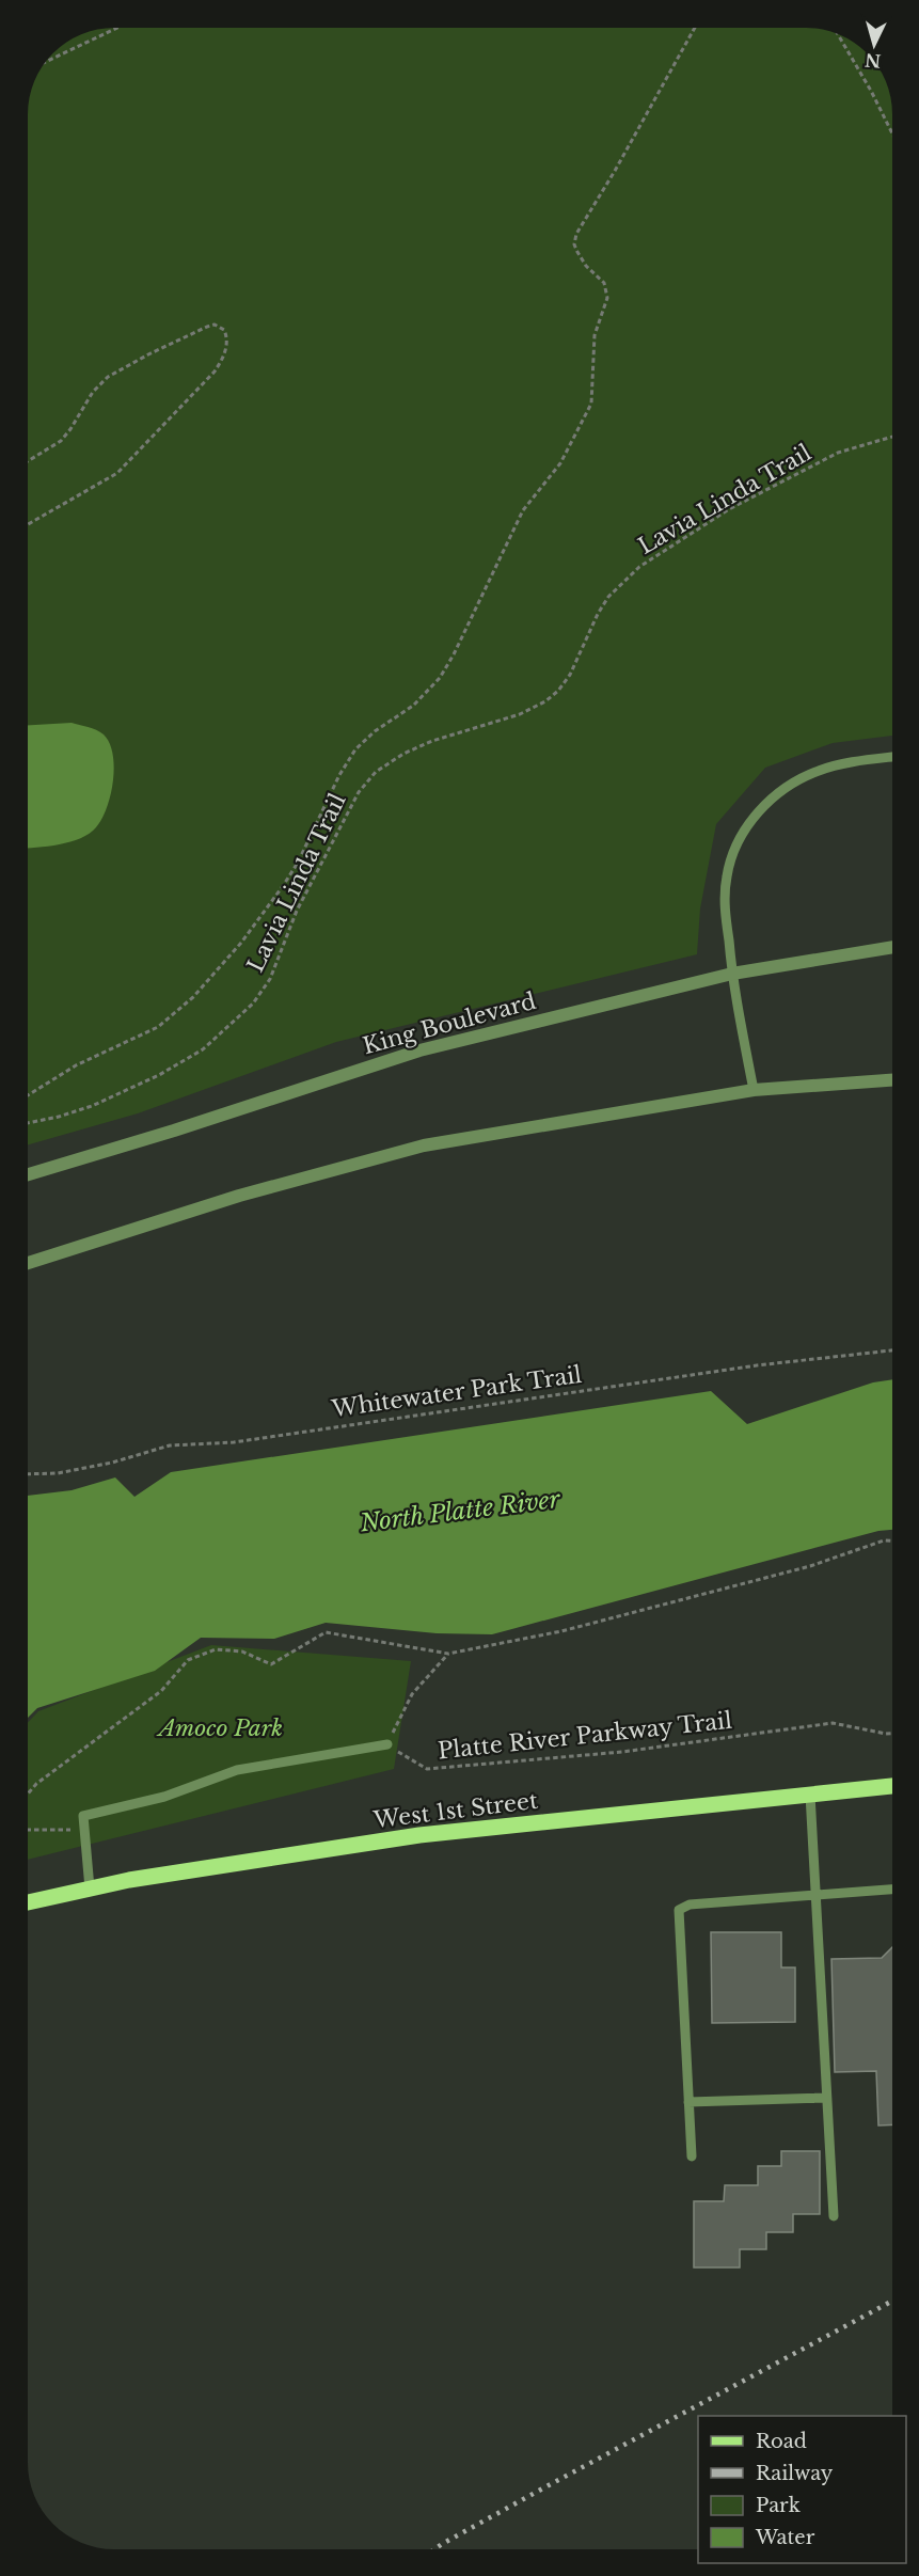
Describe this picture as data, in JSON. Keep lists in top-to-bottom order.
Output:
{
  "streets": {
    "main road": ["West 1st Street"],
    "street": ["King Boulevard"],
    "path": ["Lavia Linda Trail", "Whitewater Park Trail", "Platte River Parkway Trail"]
  },
  "water": ["North Platte River"],
  "parks": ["Amoco Park"],
  "legend": [
    "Road",
    "Railway",
    "Park",
    "Water"
  ],
  "north": "bottom"
}
